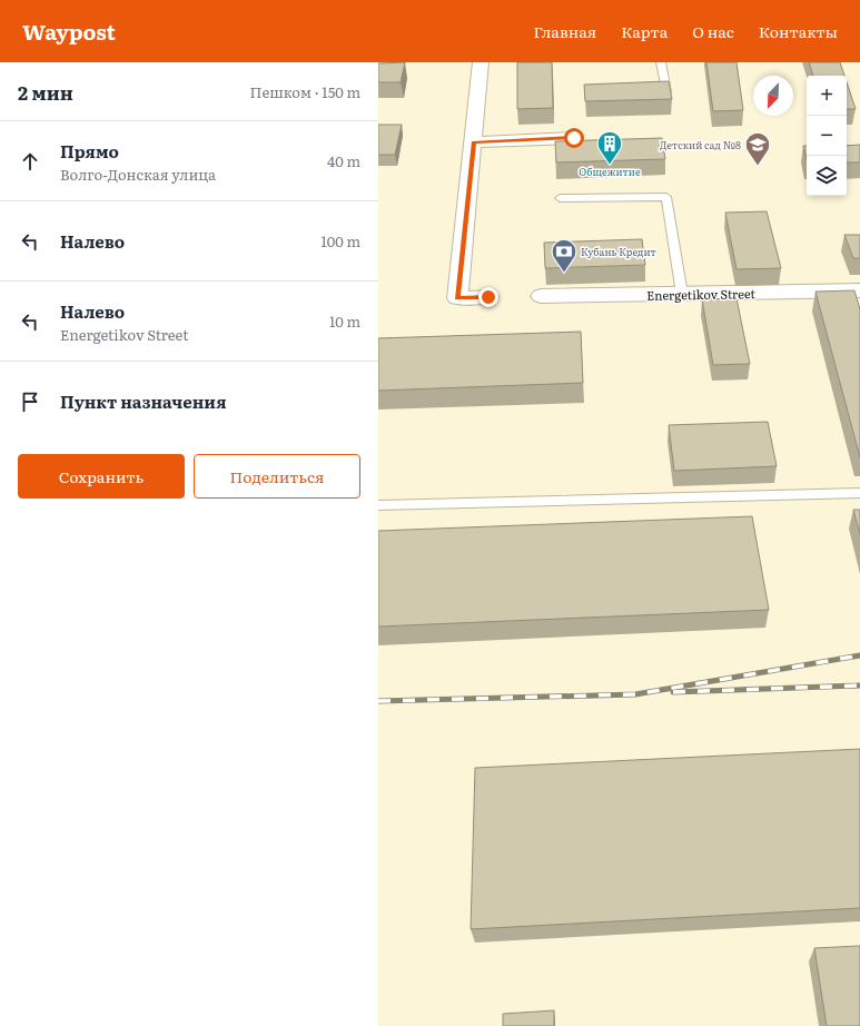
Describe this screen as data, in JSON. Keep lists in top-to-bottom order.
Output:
{
  "streets": {
    "street": ["Energetikov Street"]
  },
  "places": {
    "building": ["Общежитие"],
    "school or university": ["Детский сад №8"],
    "bank": ["Кубань Кредит"]
  },
  "north": "bottom left",
  "page": {
    "header": "Waypost",
    "nav": [
      "Главная",
      "Карта",
      "О нас",
      "Контакты"
    ],
    "heading": ["2 мин", "Пешком · 150 m"],
    "map_buttons": ["+", "−"],
    "list": [
      ["Прямо", "Волго-Донская улица", "40 m"],
      ["Налево", "100 m"],
      ["Налево", "Energetikov Street", "10 m"],
      "Пункт назначения"
    ],
    "buttons": ["Сохранить", "Поделиться"]
  }
}
